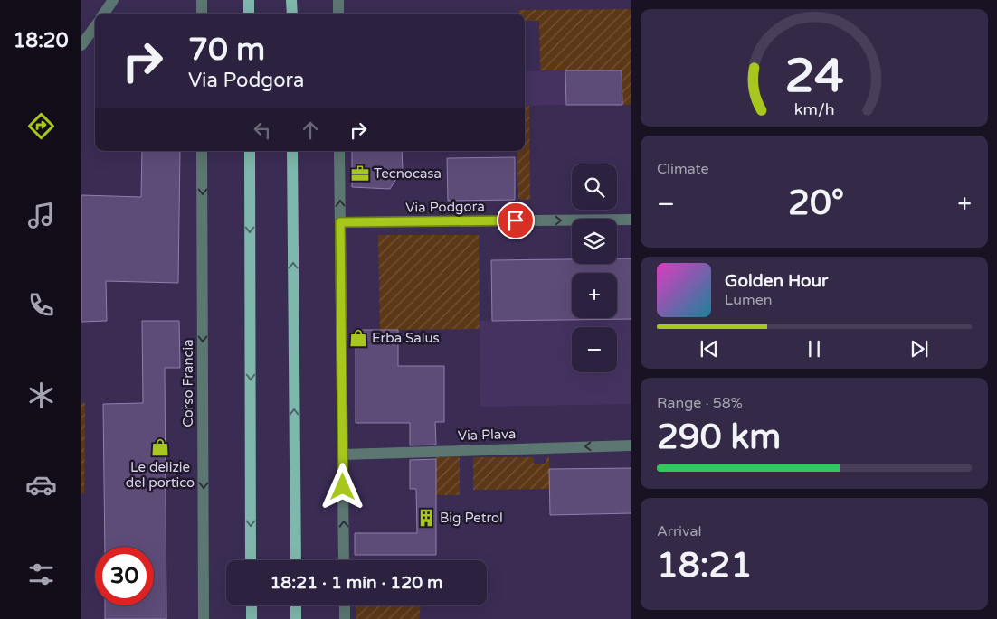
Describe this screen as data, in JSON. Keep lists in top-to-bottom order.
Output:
{
  "streets": {
    "street": ["Via Podgora", "Corso Francia", "Via Plava"]
  },
  "one_way": ["Via Podgora", "Corso Francia", "Via Plava"],
  "places": {
    "office": ["Tecnocasa"],
    "shop": ["Erba Salus", "Le delizie del portico"],
    "building": ["Big Petrol"]
  },
  "page": {
    "tabs": "18:20",
    "turn": ["70 m", "Via Podgora"],
    "tile": [
      "Climate",
      ["Range · 58%", "290 km"],
      ["Arrival", "18:21"]
    ],
    "map_buttons": ["+", "−"],
    "heat": ["−", "20°", "+"],
    "song": ["Golden Hour", "Lumen"],
    "limit": "30",
    "trip": "18:21 · 1 min · 120 m",
    "gauge": ["24", "km/h"]
  }
}
